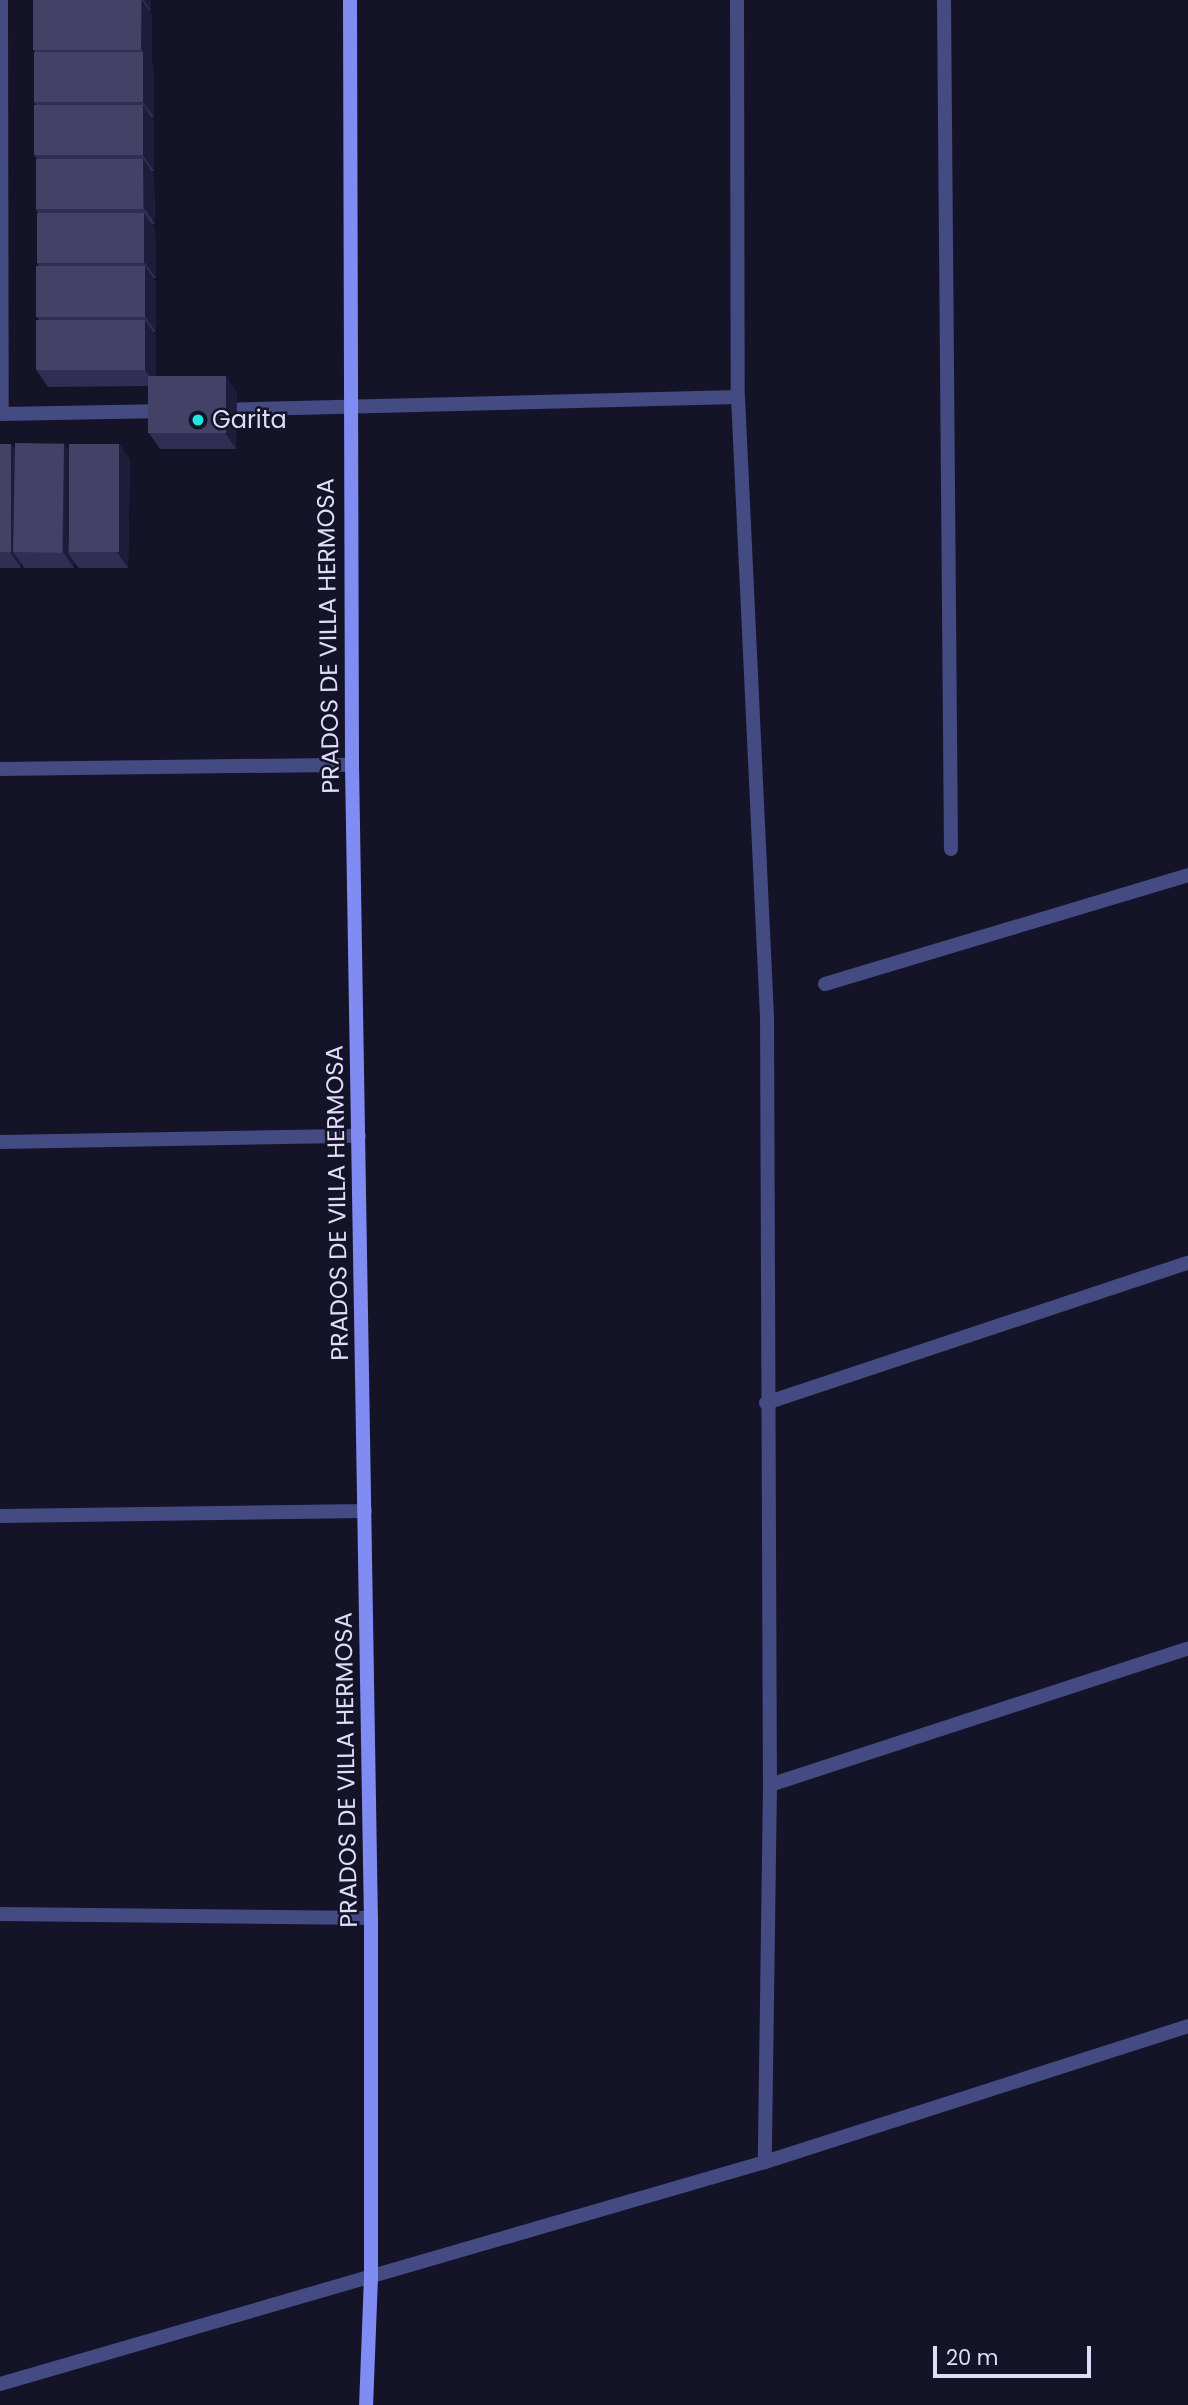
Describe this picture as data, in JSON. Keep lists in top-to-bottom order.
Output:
{
  "streets": {
    "main road": ["PRADOS DE VILLA HERMOSA"]
  },
  "places": ["Garita"],
  "scale_bar": "20 m"
}
